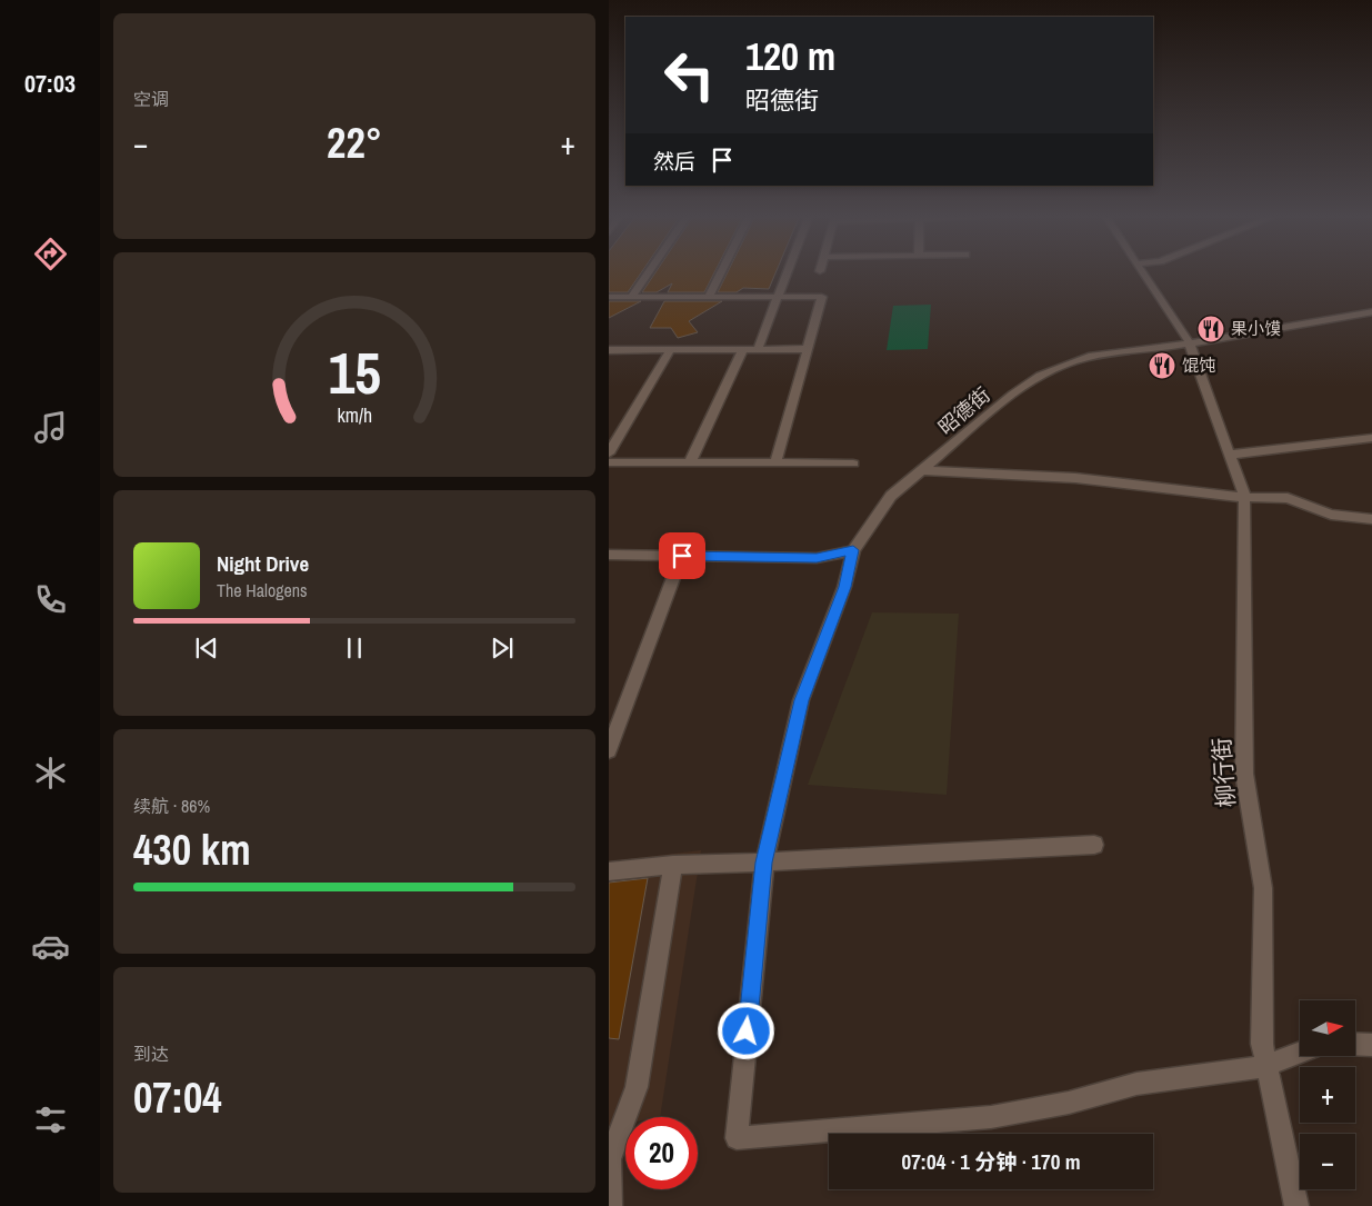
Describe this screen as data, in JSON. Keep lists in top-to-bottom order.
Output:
{
  "streets": {
    "street": ["昭德街", "柳行街"]
  },
  "crossings": [
    ["昭德街", "柳行街"]
  ],
  "places": {
    "restaurant": ["果小馍", "馄饨"]
  },
  "north": "right",
  "page": {
    "tabs": "07:03",
    "tile": [
      "空调",
      ["续航 · 86%", "430 km"],
      ["到达", "07:04"]
    ],
    "turn": ["120 m", "昭德街"],
    "heat": ["−", "22°", "+"],
    "then": "然后",
    "song": ["Night Drive", "The Halogens"],
    "map_buttons": ["+", "−"],
    "limit": "20",
    "trip": "07:04 · 1 分钟 · 170 m",
    "gauge": ["15", "km/h"]
  }
}
